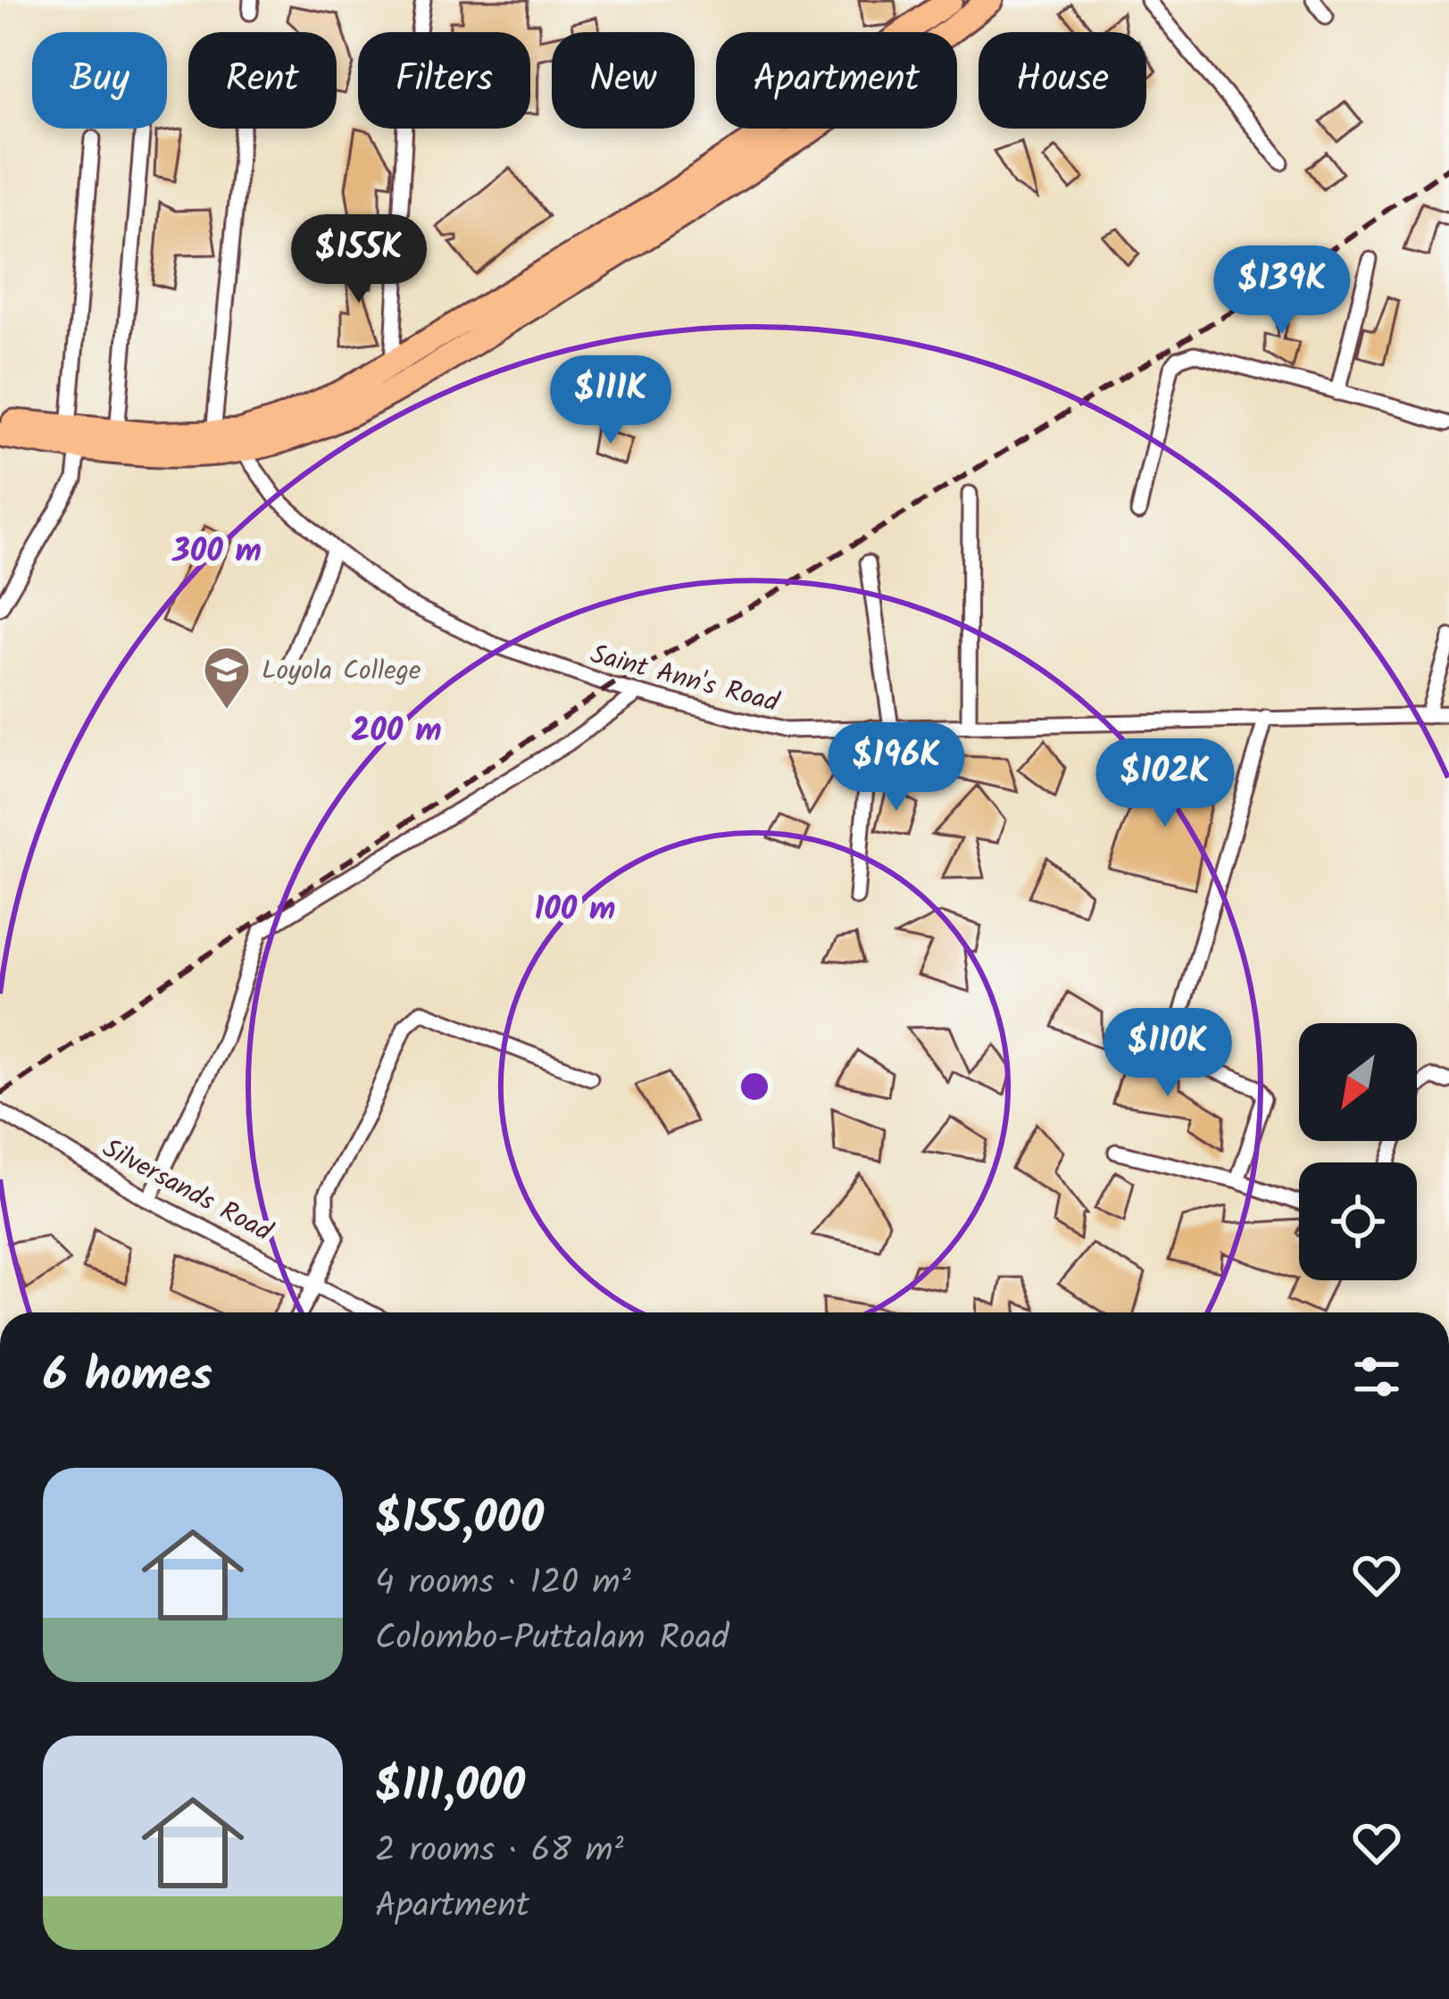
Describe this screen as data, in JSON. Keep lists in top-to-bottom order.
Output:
{
  "streets": {
    "street": ["Saint Ann's Road", "Silversands Road"]
  },
  "places": {
    "school or university": ["Loyola College"]
  },
  "north": "bottom left",
  "page": {
    "chip": [
      "Buy",
      "Rent",
      "Filters",
      "New",
      "Apartment",
      "House"
    ],
    "price": [
      "$155K",
      "$139K",
      "$111K",
      "$196K",
      "$102K",
      "$110K"
    ],
    "heading": "6 homes",
    "list": [
      {
        "name": "$155,000",
        "note": "4 rooms · 120 m² · Colombo-Puttalam Road"
      },
      {
        "name": "$111,000",
        "note": "2 rooms · 68 m² · Apartment"
      }
    ]
  },
  "rings": ["300 m", "200 m", "100 m"]
}
